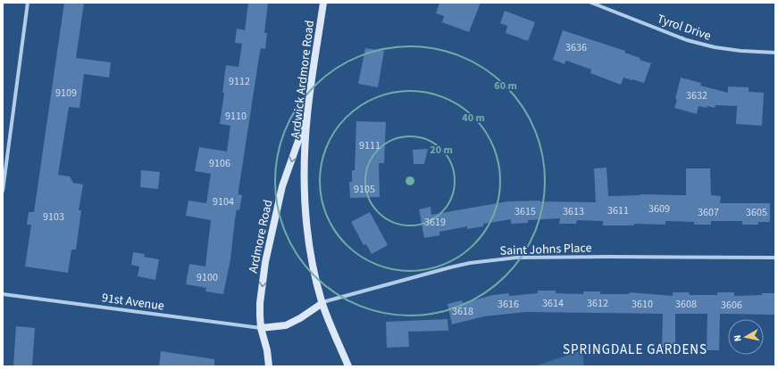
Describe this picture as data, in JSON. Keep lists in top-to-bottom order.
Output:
{
  "streets": {
    "street": [
      "Tyrol Drive",
      "Ardwick Ardmore Road",
      "Ardmore Road",
      "Saint Johns Place",
      "91st Avenue"
    ]
  },
  "crossings": [
    ["Ardwick Ardmore Road", "Ardmore Road"],
    ["Ardwick Ardmore Road", "Saint Johns Place"],
    ["Ardmore Road", "91st Avenue"]
  ],
  "one_way": ["Ardmore Road"],
  "districts": ["SPRINGDALE GARDENS"],
  "house_numbers": [
    "3636",
    "9112",
    "9109",
    "3632",
    "9110",
    "9111",
    "9106",
    "9105",
    "9104",
    "3609",
    "3611",
    "3615",
    "3613",
    "3607",
    "3605",
    "9103",
    "3619",
    "9100",
    "3614",
    "3612",
    "3616",
    "3610",
    "3608",
    "3606",
    "3618"
  ],
  "north": "left",
  "rings": ["60 m", "40 m", "20 m"]
}
